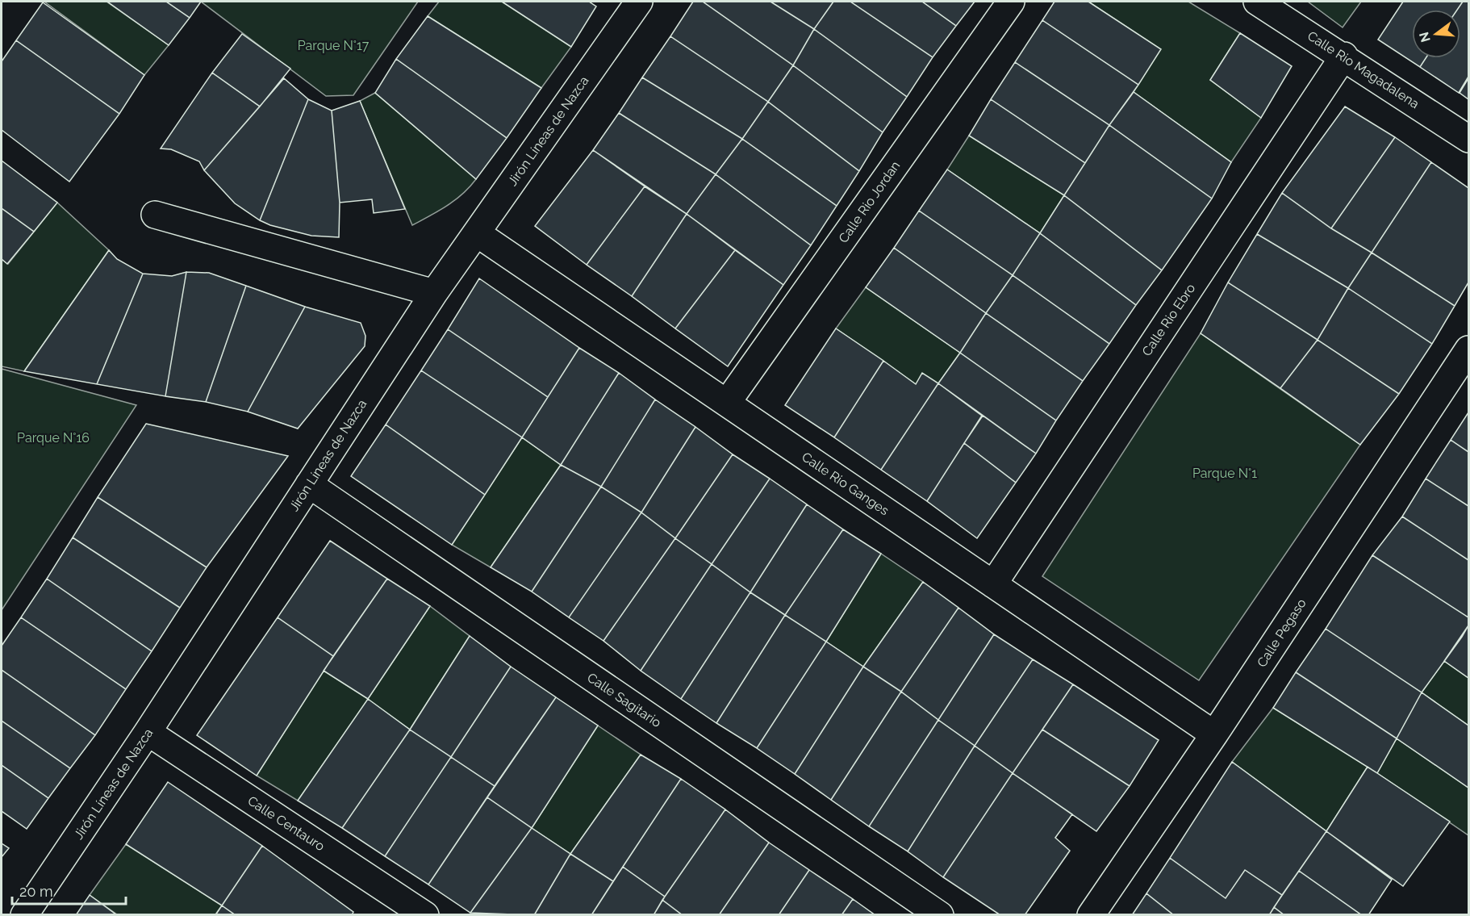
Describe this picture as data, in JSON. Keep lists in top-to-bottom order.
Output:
{
  "streets": {
    "street": [
      "Calle Rio Magadalena",
      "Jirón Líneas de Nazca",
      "Calle Rio Jordan",
      "Calle Rio Ebro",
      "Calle Rio Ganges",
      "Calle Pegaso",
      "Calle Sagitario",
      "Calle Centauro"
    ]
  },
  "crossings": [
    ["Calle Rio Magadalena", "Calle Rio Ebro"],
    ["Jirón Líneas de Nazca", "Calle Rio Ganges"],
    ["Jirón Líneas de Nazca", "Calle Sagitario"],
    ["Jirón Líneas de Nazca", "Calle Centauro"],
    ["Calle Rio Jordan", "Calle Rio Ganges"],
    ["Calle Rio Ebro", "Calle Rio Ganges"],
    ["Calle Rio Ganges", "Calle Pegaso"]
  ],
  "parks": ["Parque N°17", "Parque N°16", "Parque N°1"],
  "scale_bar": "20 m",
  "north": "left"
}
